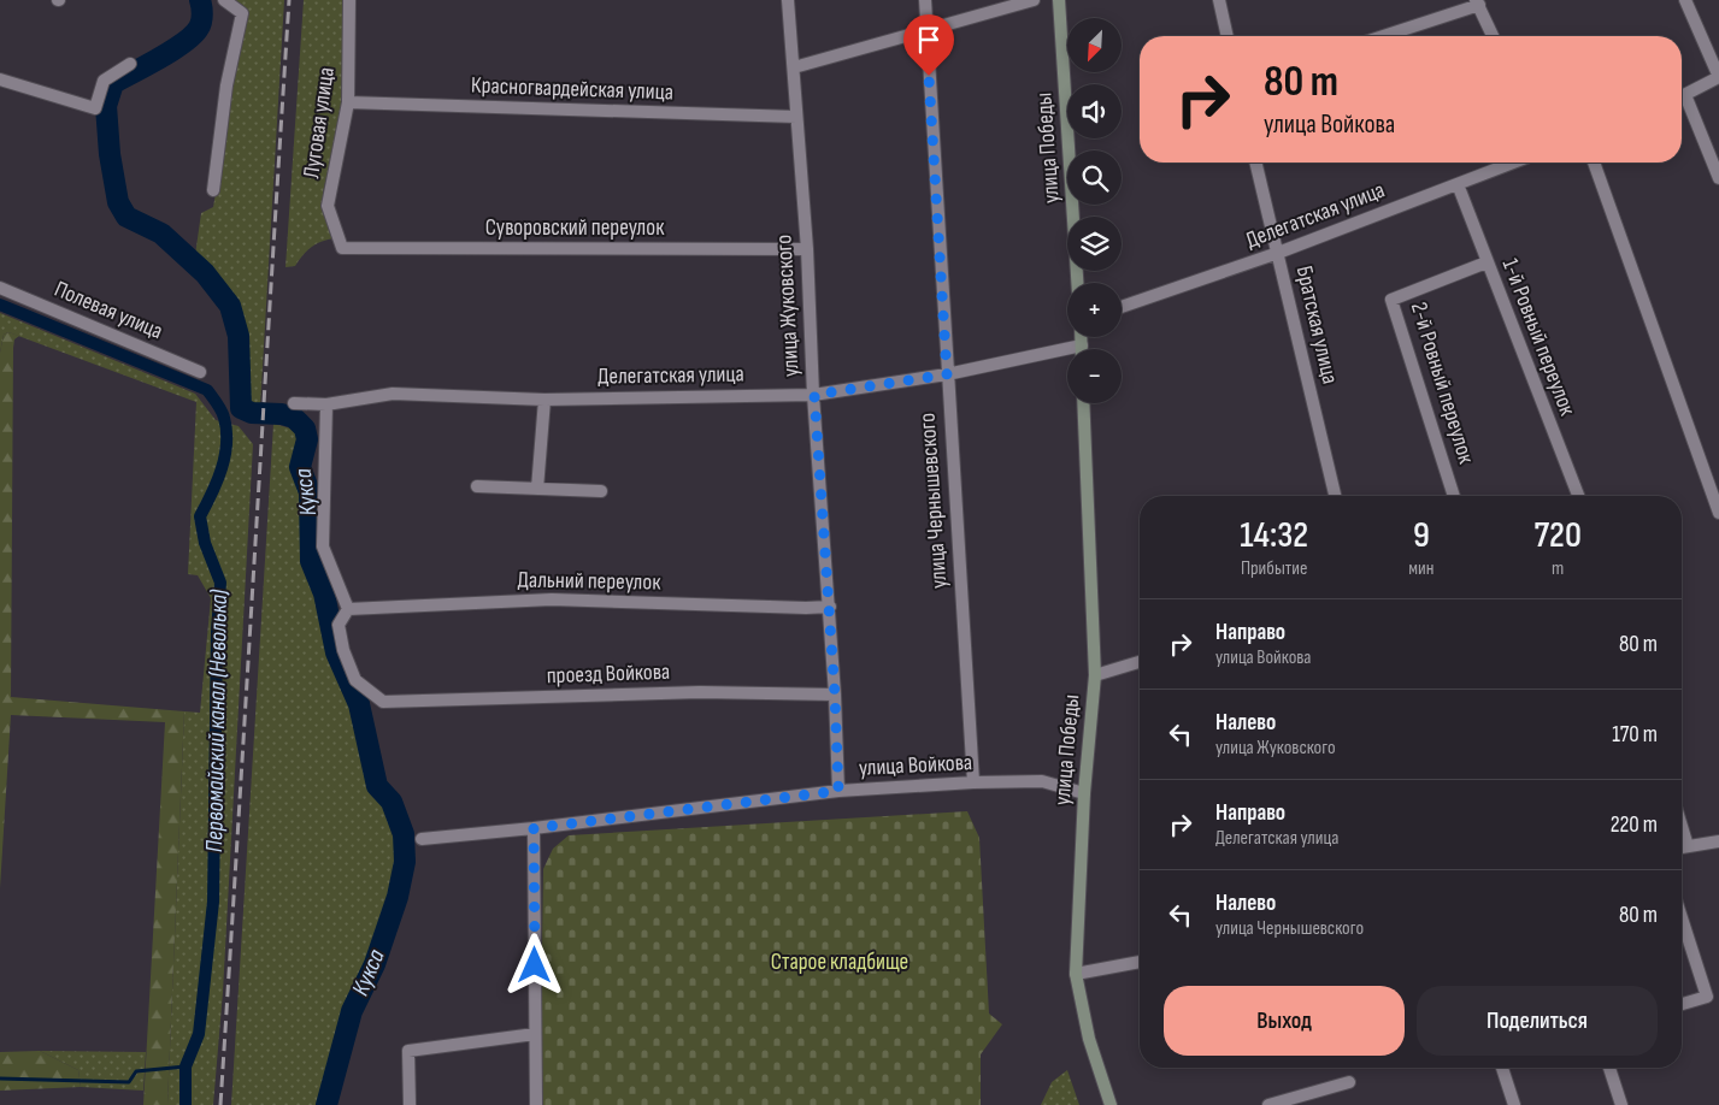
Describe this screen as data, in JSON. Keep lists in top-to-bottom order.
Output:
{
  "streets": {
    "street": [
      "Красногвардейская улица",
      "Луговая улица",
      "улица Победы",
      "Делегатская улица",
      "Суворовский переулок",
      "улица Жуковского",
      "Полевая улица",
      "Братская улица",
      "1-й Ровный переулок",
      "2-й Ровный переулок",
      "улица Чернышевского",
      "Дальний переулок",
      "проезд Войкова",
      "улица Войкова"
    ]
  },
  "crossings": [
    ["Красногвардейская улица", "Луговая улица"],
    ["Красногвардейская улица", "улица Жуковского"],
    ["Луговая улица", "Суворовский переулок"],
    ["улица Победы", "улица Войкова"],
    ["Делегатская улица", "улица Жуковского"],
    ["Делегатская улица", "Братская улица"],
    ["Делегатская улица", "1-й Ровный переулок"],
    ["Делегатская улица", "улица Чернышевского"],
    ["Суворовский переулок", "улица Жуковского"],
    ["улица Жуковского", "Дальний переулок"],
    ["улица Жуковского", "проезд Войкова"],
    ["улица Жуковского", "улица Войкова"],
    ["1-й Ровный переулок", "2-й Ровный переулок"],
    ["улица Чернышевского", "улица Войкова"],
    ["Дальний переулок", "проезд Войкова"]
  ],
  "water": ["Кукса", "Первомайский канал (Неволька)"],
  "parks": ["Старое кладбище"],
  "north": "bottom left",
  "page": {
    "map_buttons": ["+", "−"],
    "turn": ["80 m", "улица Войкова"],
    "eta": [
      "14:32",
      "Прибытие",
      "9",
      "мин",
      "720",
      "m"
    ],
    "list": [
      {
        "name": "Направо",
        "note": "улица Войкова",
        "value": "80 m"
      },
      {
        "name": "Налево",
        "note": "улица Жуковского",
        "value": "170 m"
      },
      {
        "name": "Направо",
        "note": "Делегатская улица",
        "value": "220 m"
      },
      {
        "name": "Налево",
        "note": "улица Чернышевского",
        "value": "80 m"
      }
    ],
    "buttons": ["Выход", "Поделиться"]
  }
}
